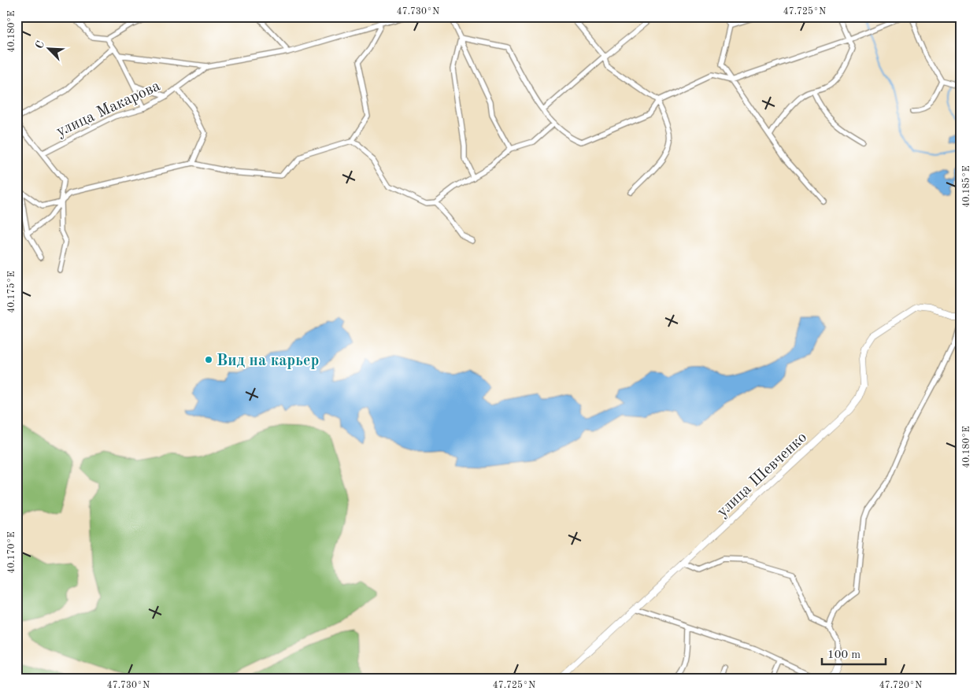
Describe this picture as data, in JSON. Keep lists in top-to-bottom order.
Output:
{
  "streets": {
    "street": ["улица Макарова", "улица Шевченко"]
  },
  "places": ["Вид на карьер"],
  "scale_bar": "100 m",
  "north": "top left",
  "coordinates": [
    "47.730°N",
    "47.725°N",
    "40.180°E",
    "40.185°E",
    "40.175°E",
    "40.170°E",
    "47.720°N"
  ]
}
